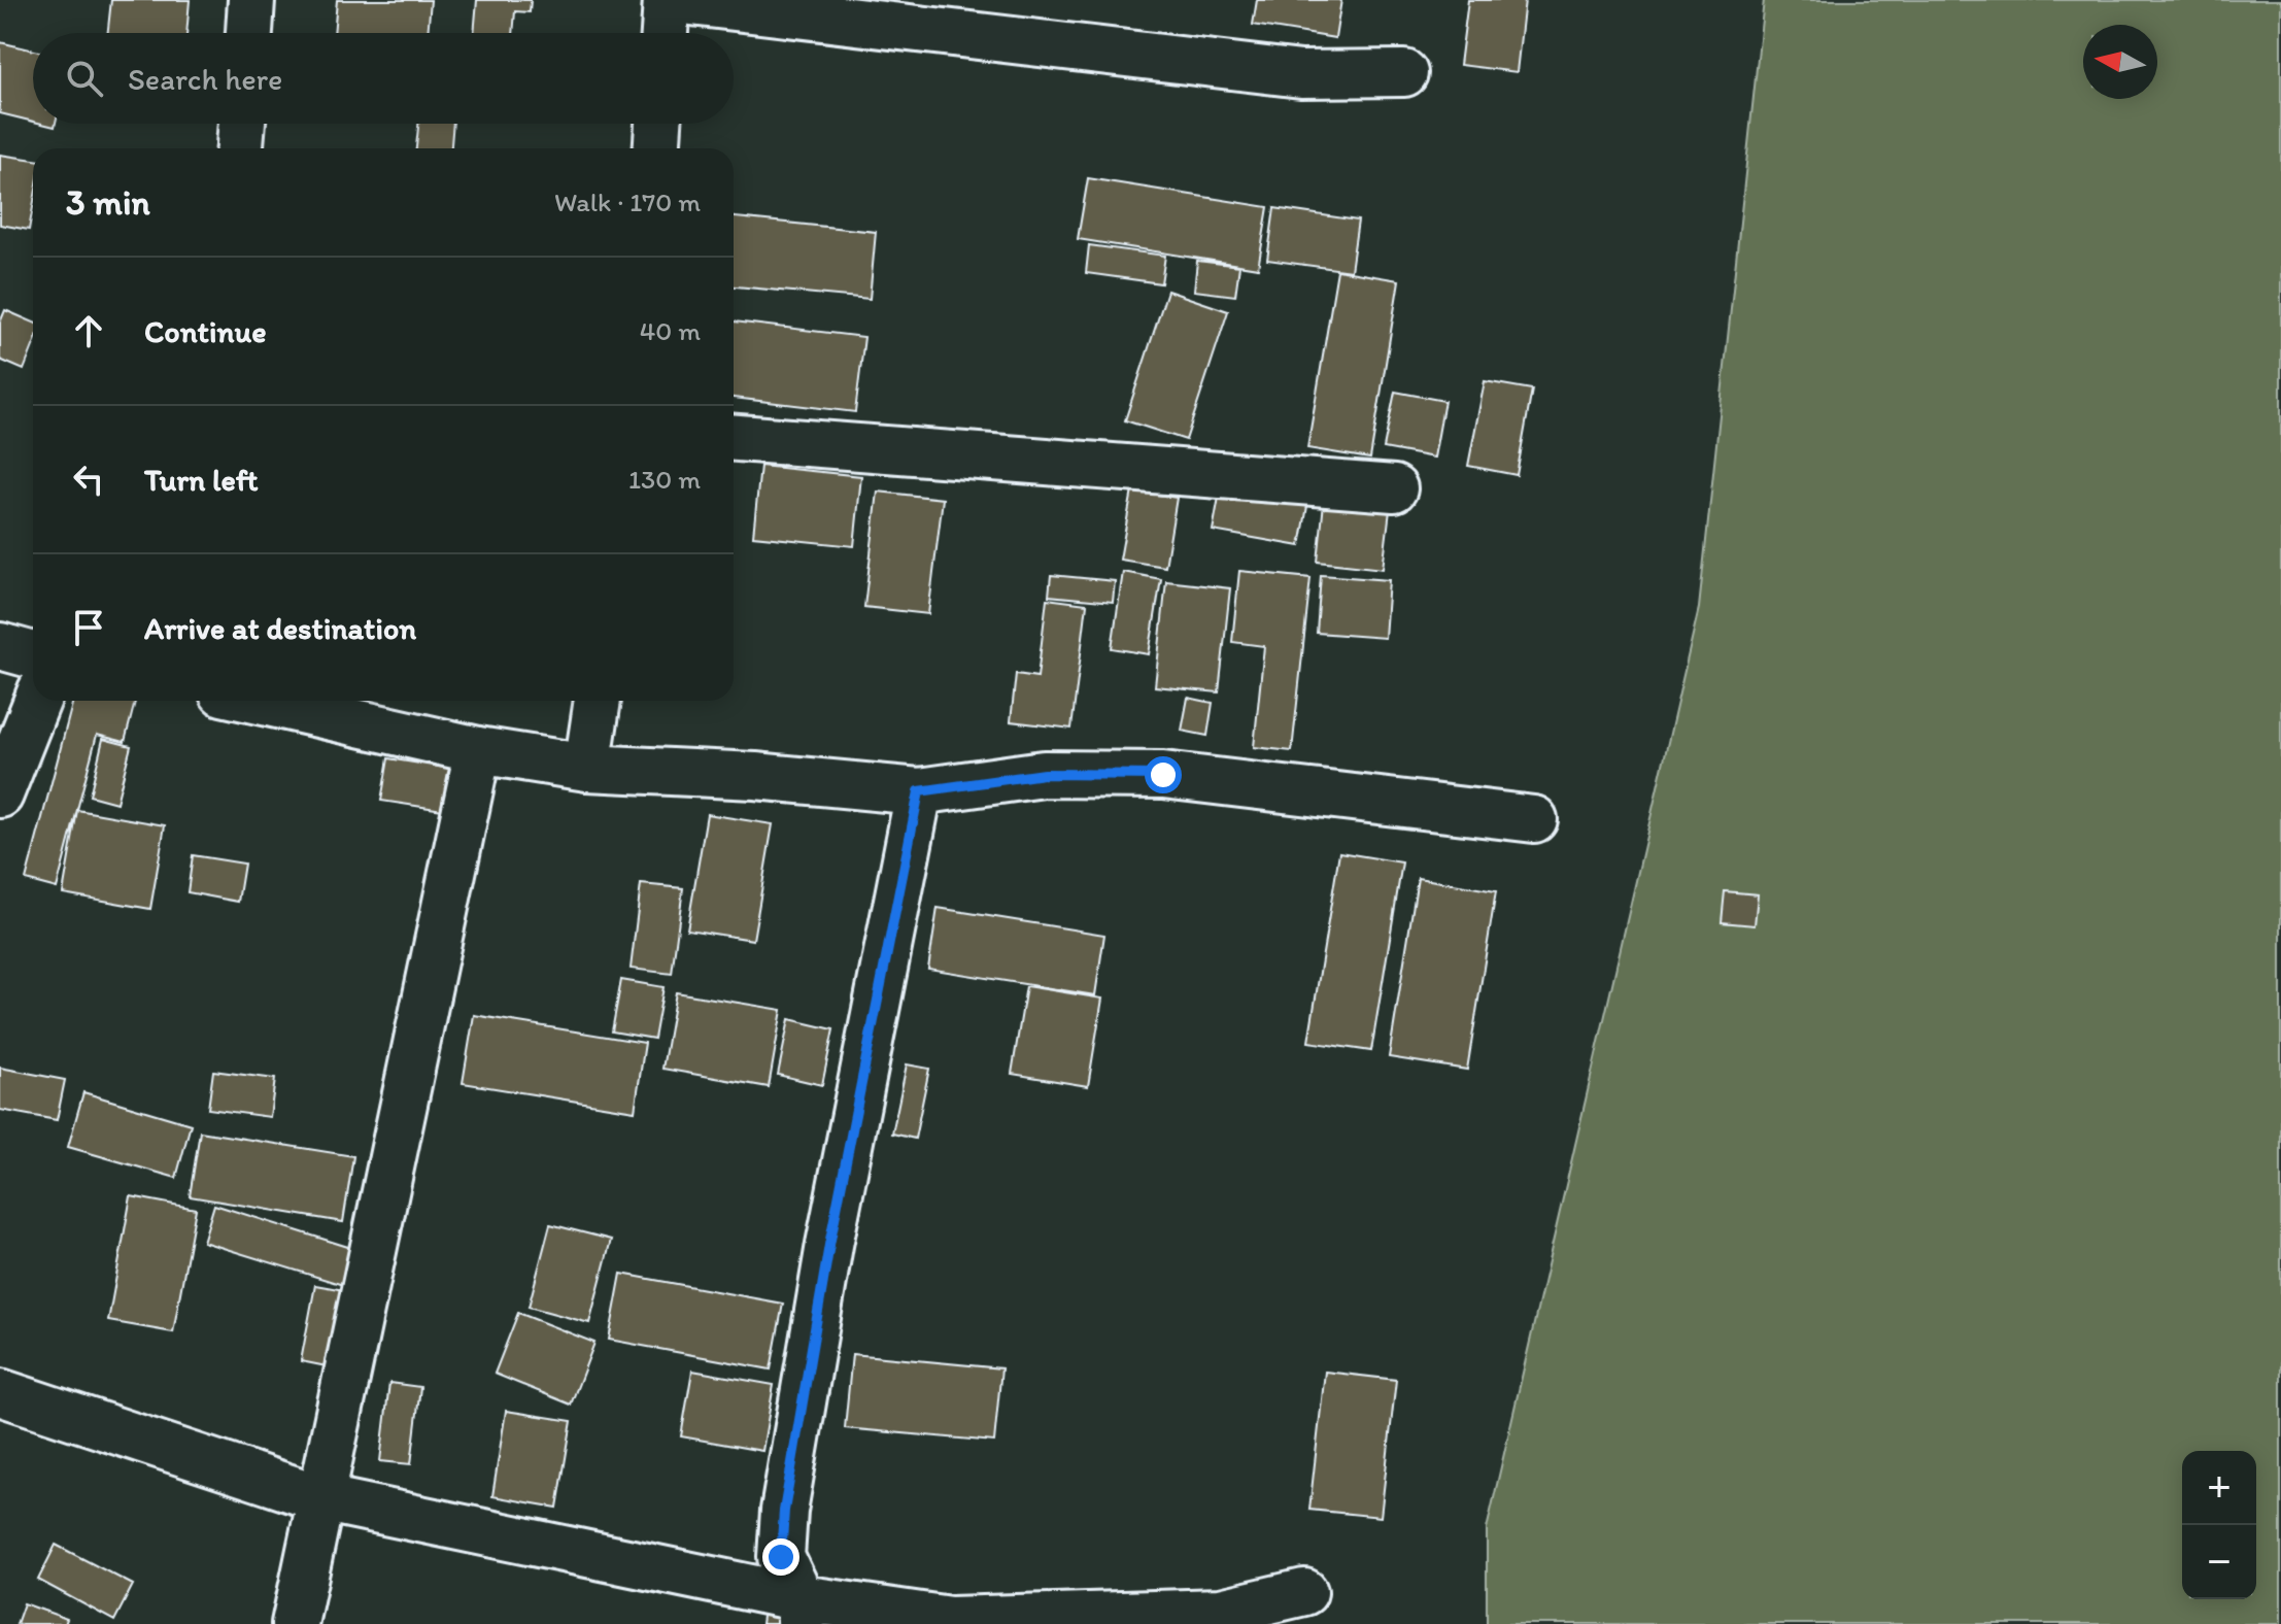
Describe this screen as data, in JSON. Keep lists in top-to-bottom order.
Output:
{
  "north": "left",
  "page": {
    "search": "Search here",
    "heading": ["3 min", "Walk · 170 m"],
    "list": [
      ["Continue", "40 m"],
      ["Turn left", "130 m"],
      "Arrive at destination"
    ],
    "map_buttons": ["+", "−"]
  }
}
